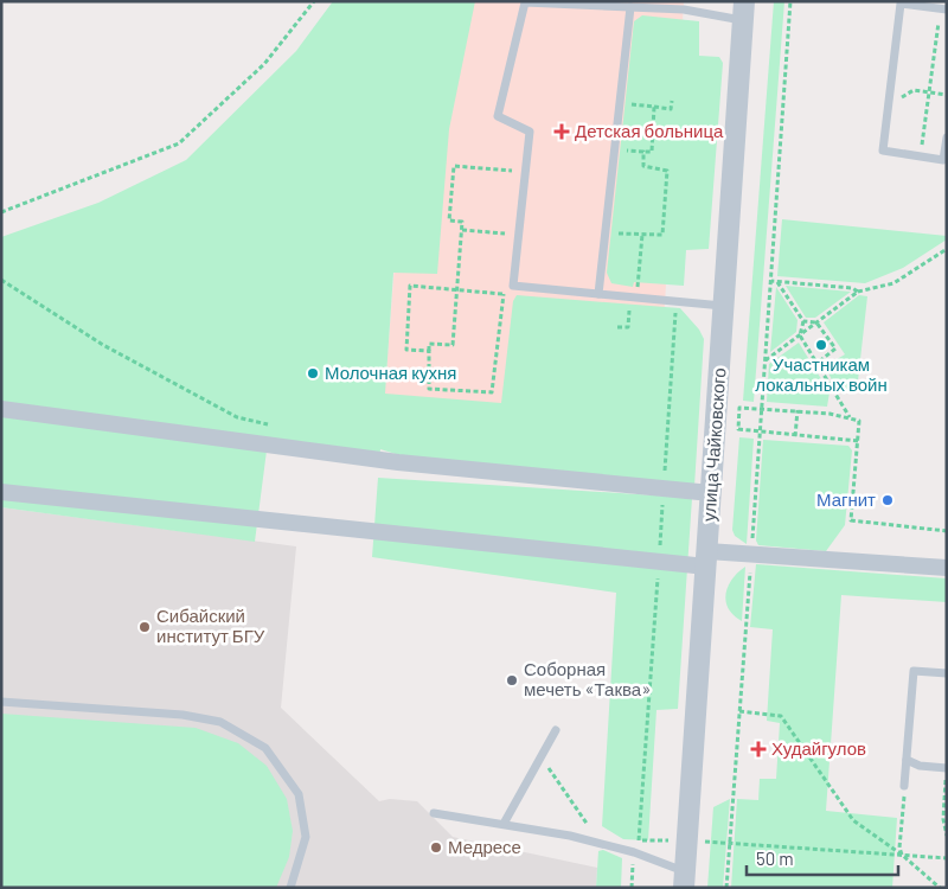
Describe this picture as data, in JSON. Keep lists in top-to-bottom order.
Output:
{
  "streets": {
    "street": ["улица Чайковского"]
  },
  "places": {
    "health": ["Детская больница", "Худайгулов"],
    "other": [
      "Участникам локальных войн",
      "Молочная кухня",
      "Магнит",
      "Сибайский институт БГУ",
      "Соборная мечеть «Таква»",
      "Медресе"
    ]
  },
  "scale_bar": "50 m"
}
